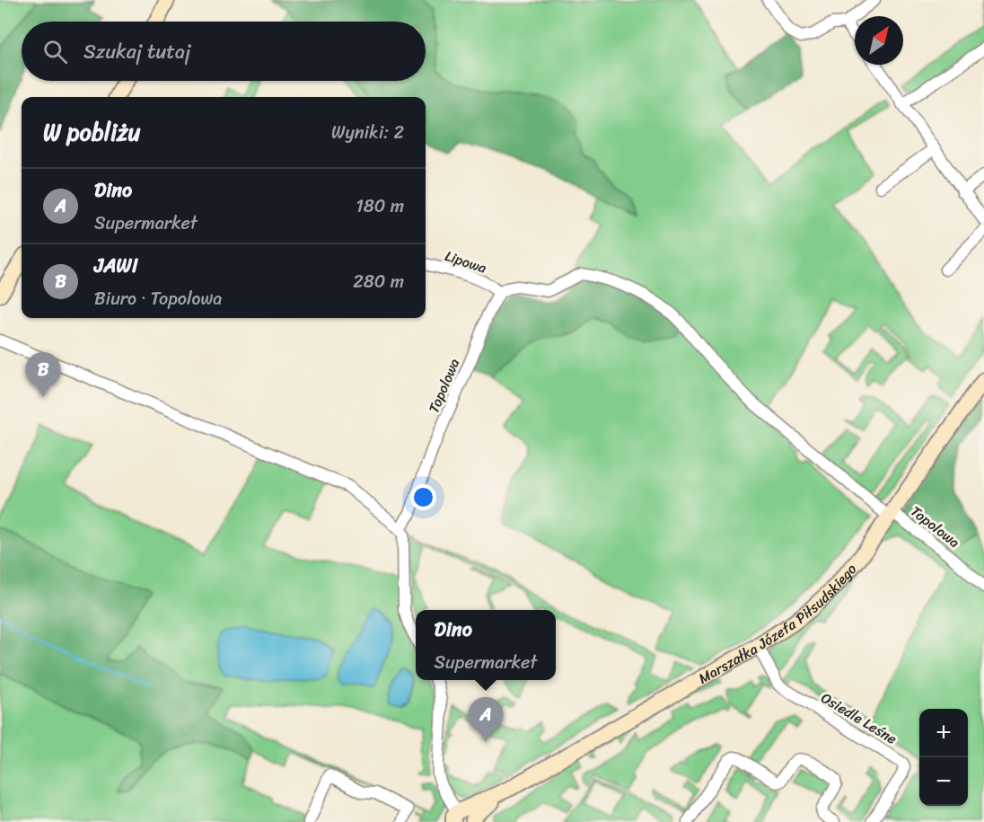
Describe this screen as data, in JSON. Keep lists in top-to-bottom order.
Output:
{
  "streets": {
    "street": [
      "Lipowa",
      "Topolowa",
      "Marszałka Józefa Piłsudskiego",
      "Osiedle Leśne"
    ]
  },
  "crossings": [
    ["Lipowa", "Topolowa"],
    ["Topolowa", "Marszałka Józefa Piłsudskiego"],
    ["Marszałka Józefa Piłsudskiego", "Osiedle Leśne"]
  ],
  "north": "top right",
  "page": {
    "search": "Szukaj tutaj",
    "heading": ["W pobliżu", "Wyniki: 2"],
    "list": [
      {
        "mark": "A",
        "name": "Dino",
        "note": "Supermarket",
        "value": "180 m"
      },
      {
        "mark": "B",
        "name": "JAWI",
        "note": "Biuro · Topolowa",
        "value": "280 m"
      }
    ],
    "pins": ["B", "A"],
    "popup": ["Dino", "Supermarket"],
    "map_buttons": ["+", "−"]
  }
}
